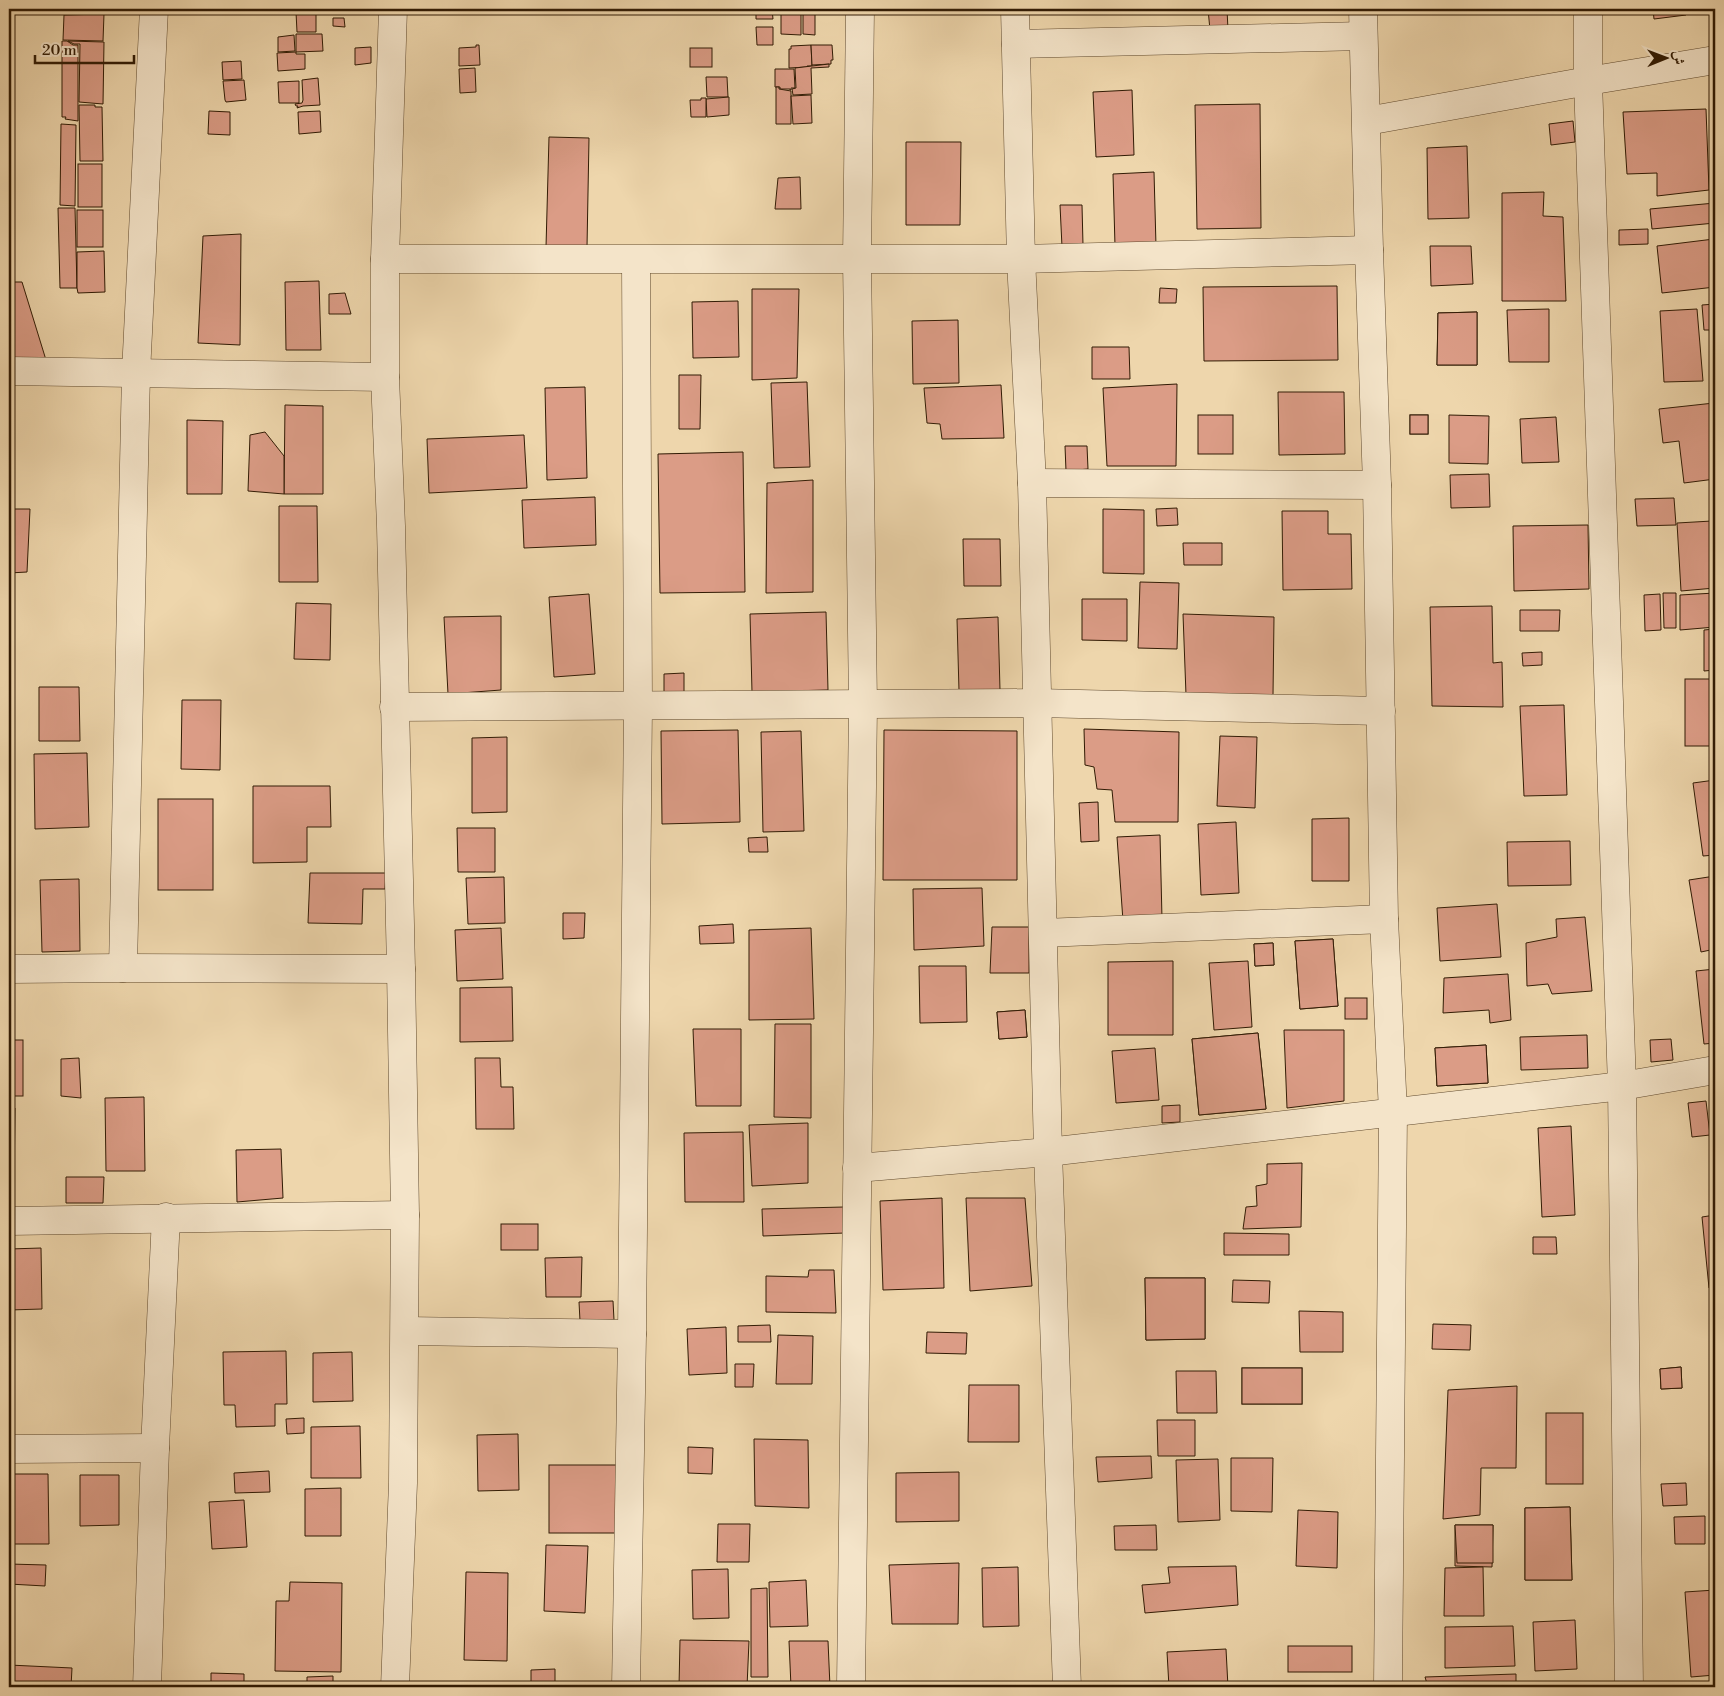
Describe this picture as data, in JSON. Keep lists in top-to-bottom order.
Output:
{
  "scale_bar": "20 m",
  "north": "right"
}
